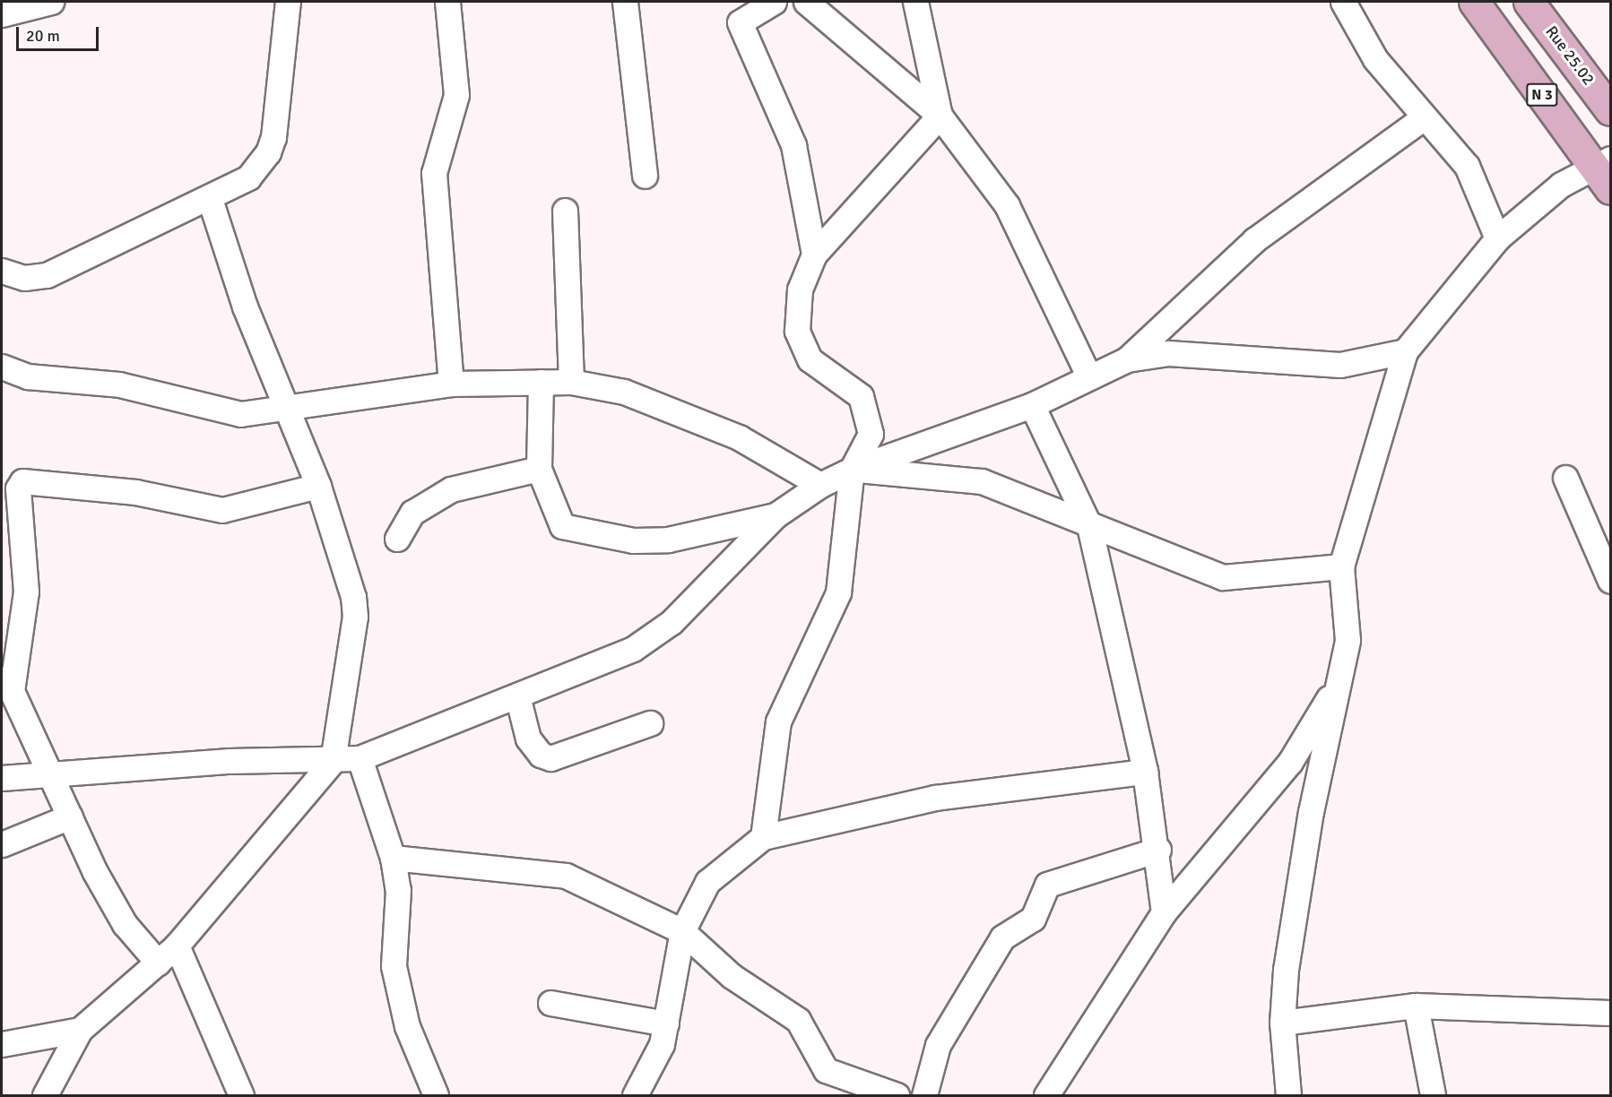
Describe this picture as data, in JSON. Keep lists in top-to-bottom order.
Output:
{
  "streets": {
    "main road": ["Rue 25.02", "N 3"]
  },
  "scale_bar": "20 m"
}
